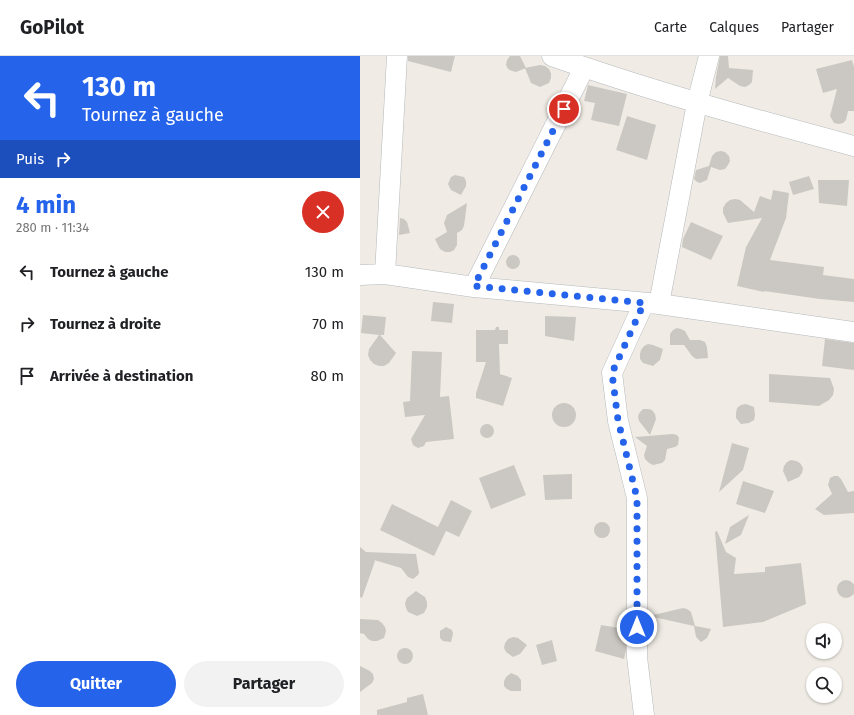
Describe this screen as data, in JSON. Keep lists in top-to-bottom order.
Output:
{
  "page": {
    "header": "GoPilot",
    "nav": ["Carte", "Calques", "Partager"],
    "turn": ["130 m", "Tournez à gauche"],
    "then": "Puis",
    "heading": ["4 min", "280 m · 11:34"],
    "list": [
      {
        "name": "Tournez à gauche",
        "value": "130 m"
      },
      {
        "name": "Tournez à droite",
        "value": "70 m"
      },
      {
        "name": "Arrivée à destination",
        "value": "80 m"
      }
    ],
    "buttons": ["Quitter", "Partager"]
  }
}
